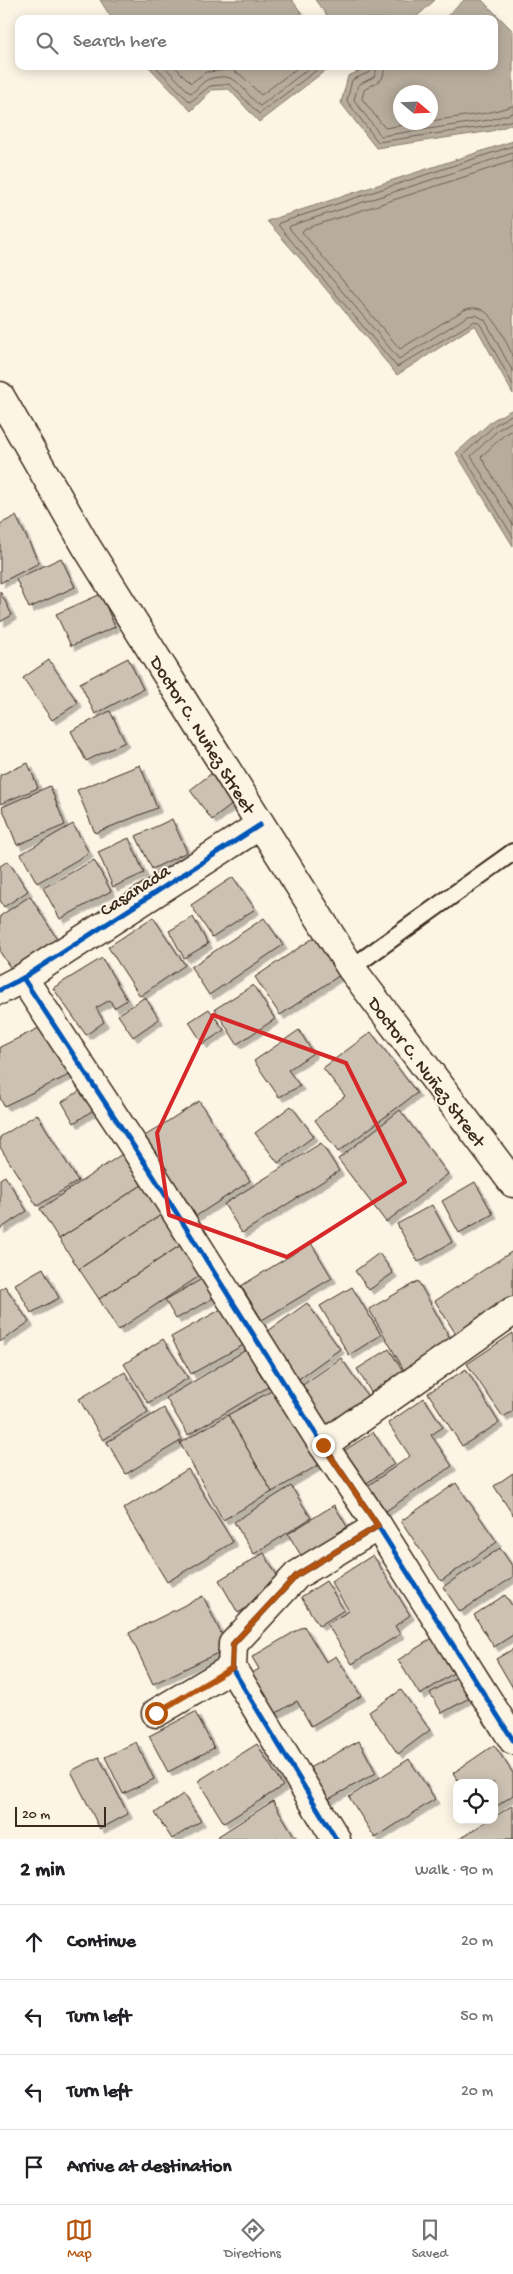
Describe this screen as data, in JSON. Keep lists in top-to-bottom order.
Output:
{
  "streets": {
    "street": ["Doctor C. Nuñez Street", "Casanada"]
  },
  "crossings": [
    ["Doctor C. Nuñez Street", "Casanada"]
  ],
  "scale_bar": "20 m",
  "north": "right",
  "page": {
    "search": "Search here",
    "scale": "20 m",
    "heading": ["2 min", "Walk · 90 m"],
    "list": [
      ["Continue", "20 m"],
      ["Turn left", "50 m"],
      ["Turn left", "20 m"],
      "Arrive at destination"
    ],
    "nav": ["Map", "Directions", "Saved"]
  }
}
